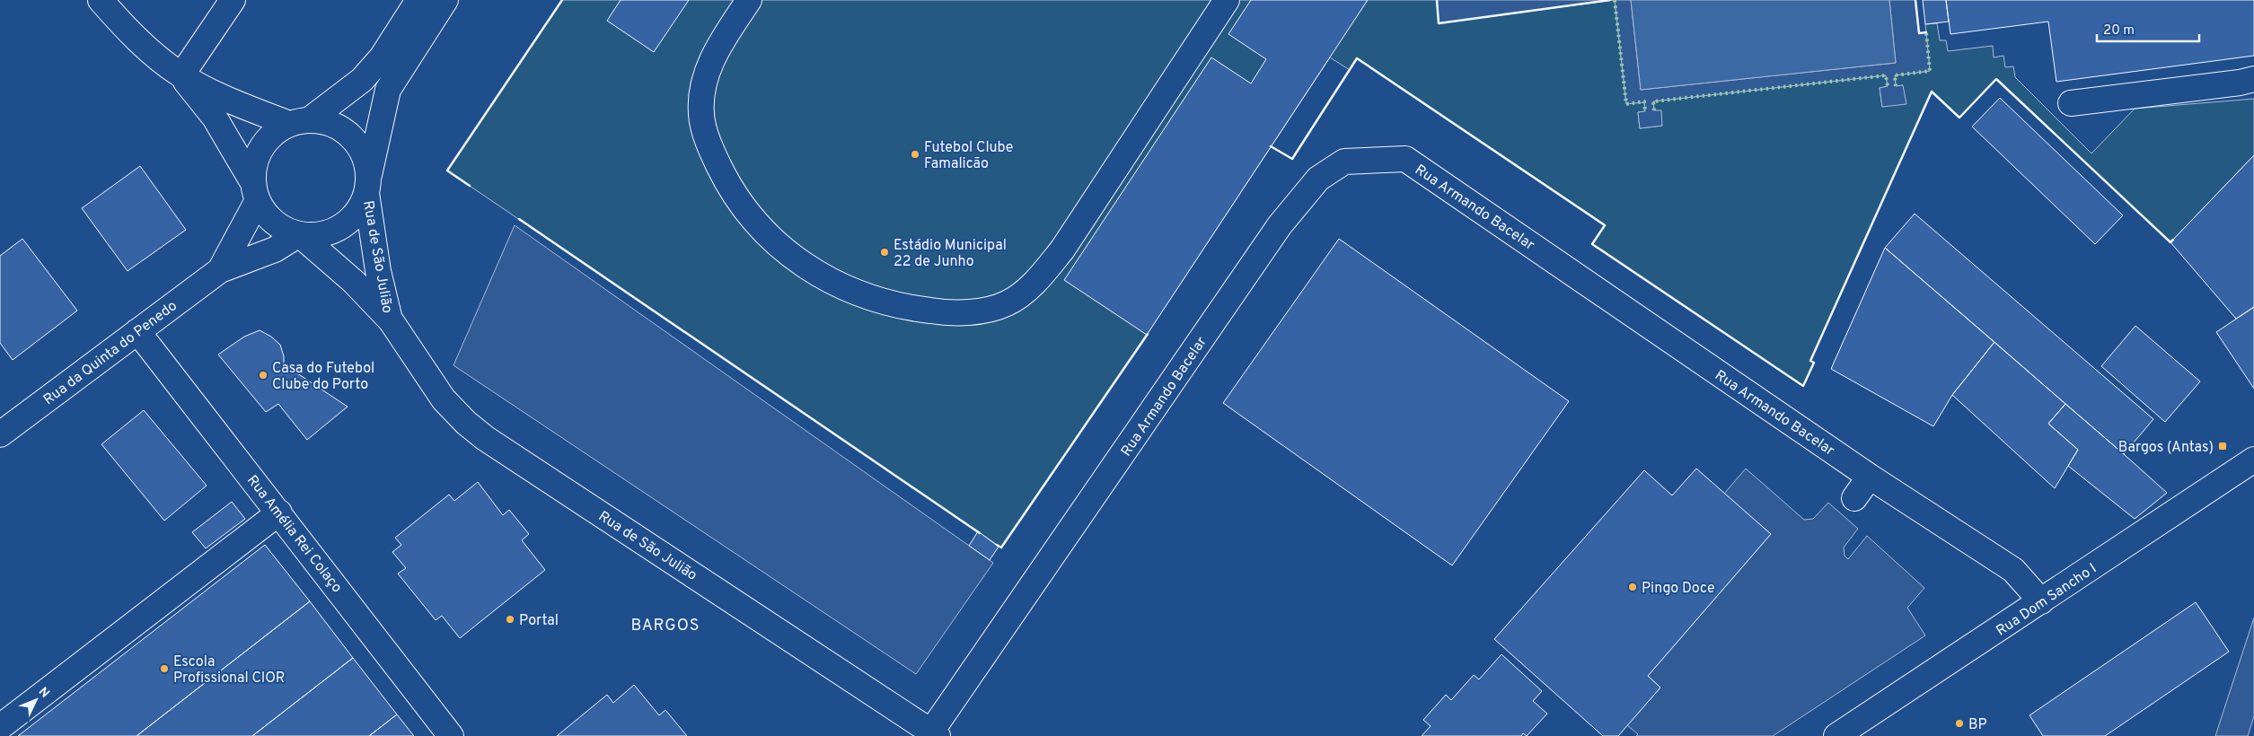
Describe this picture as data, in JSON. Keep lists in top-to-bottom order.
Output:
{
  "streets": {
    "street": [
      "Rua Armando Bacelar",
      "Rua de São Julião",
      "Rua da Quinta do Penedo",
      "Rua Amélia Rei Colaço",
      "Rua Dom Sancho I"
    ]
  },
  "crossings": [
    ["Rua Armando Bacelar", "Rua de São Julião"],
    ["Rua Armando Bacelar", "Rua Dom Sancho I"],
    ["Rua de São Julião", "Rua da Quinta do Penedo"],
    ["Rua da Quinta do Penedo", "Rua Amélia Rei Colaço"]
  ],
  "districts": ["BARGOS"],
  "places": {
    "other": [
      "Futebol Clube Famalicão",
      "Estádio Municipal 22 de Junho",
      "Casa do Futebol Clube do Porto",
      "Pingo Doce",
      "Portal",
      "Escola Profissional CIOR",
      "BP"
    ],
    "transit": ["Bargos (Antas)"]
  },
  "scale_bar": "20 m",
  "north": "top right"
}
